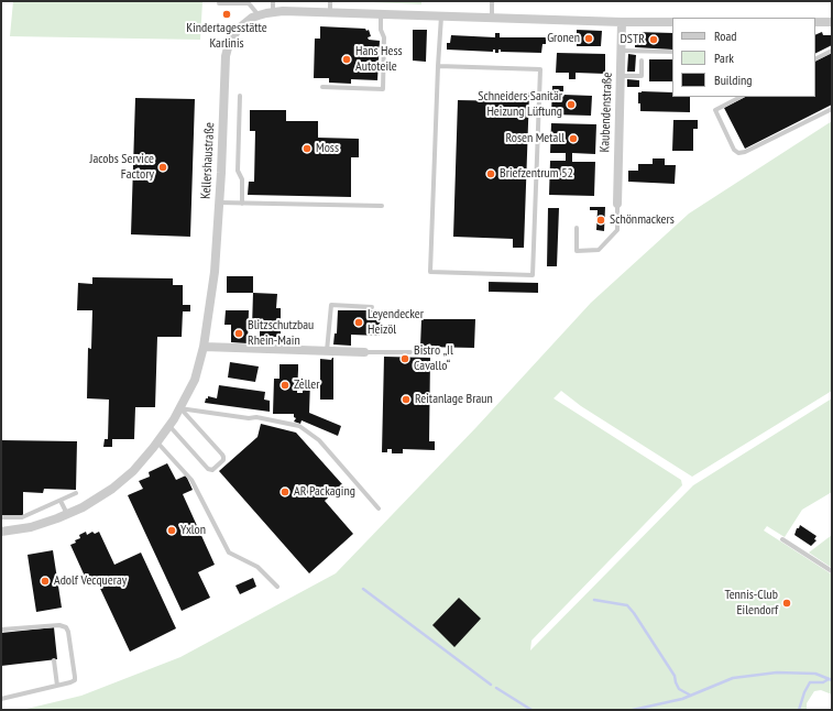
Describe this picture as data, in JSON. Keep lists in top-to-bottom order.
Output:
{
  "streets": {
    "street": ["Kaubendenstraße", "Kellershaustraße"]
  },
  "places": [
    "Kindertagesstätte Karlinis",
    "Gronen",
    "DSTR",
    "Hans Hess Autoteile",
    "Schneiders Sanitär Heizung Lüftung",
    "Rosen Metall",
    "Moss",
    "Jacobs Service Factory",
    "Briefzentrum 52",
    "Schönmackers",
    "Leyendecker Heizöl",
    "Blitzschutzbau Rhein-Main",
    "Bistro „Il Cavallo“",
    "Zeller",
    "Reitanlage Braun",
    "AR Packaging",
    "Yxlon",
    "Adolf Vecqueray",
    "Tennis-Club Eilendorf"
  ],
  "legend": ["Road", "Park", "Building"]
}
